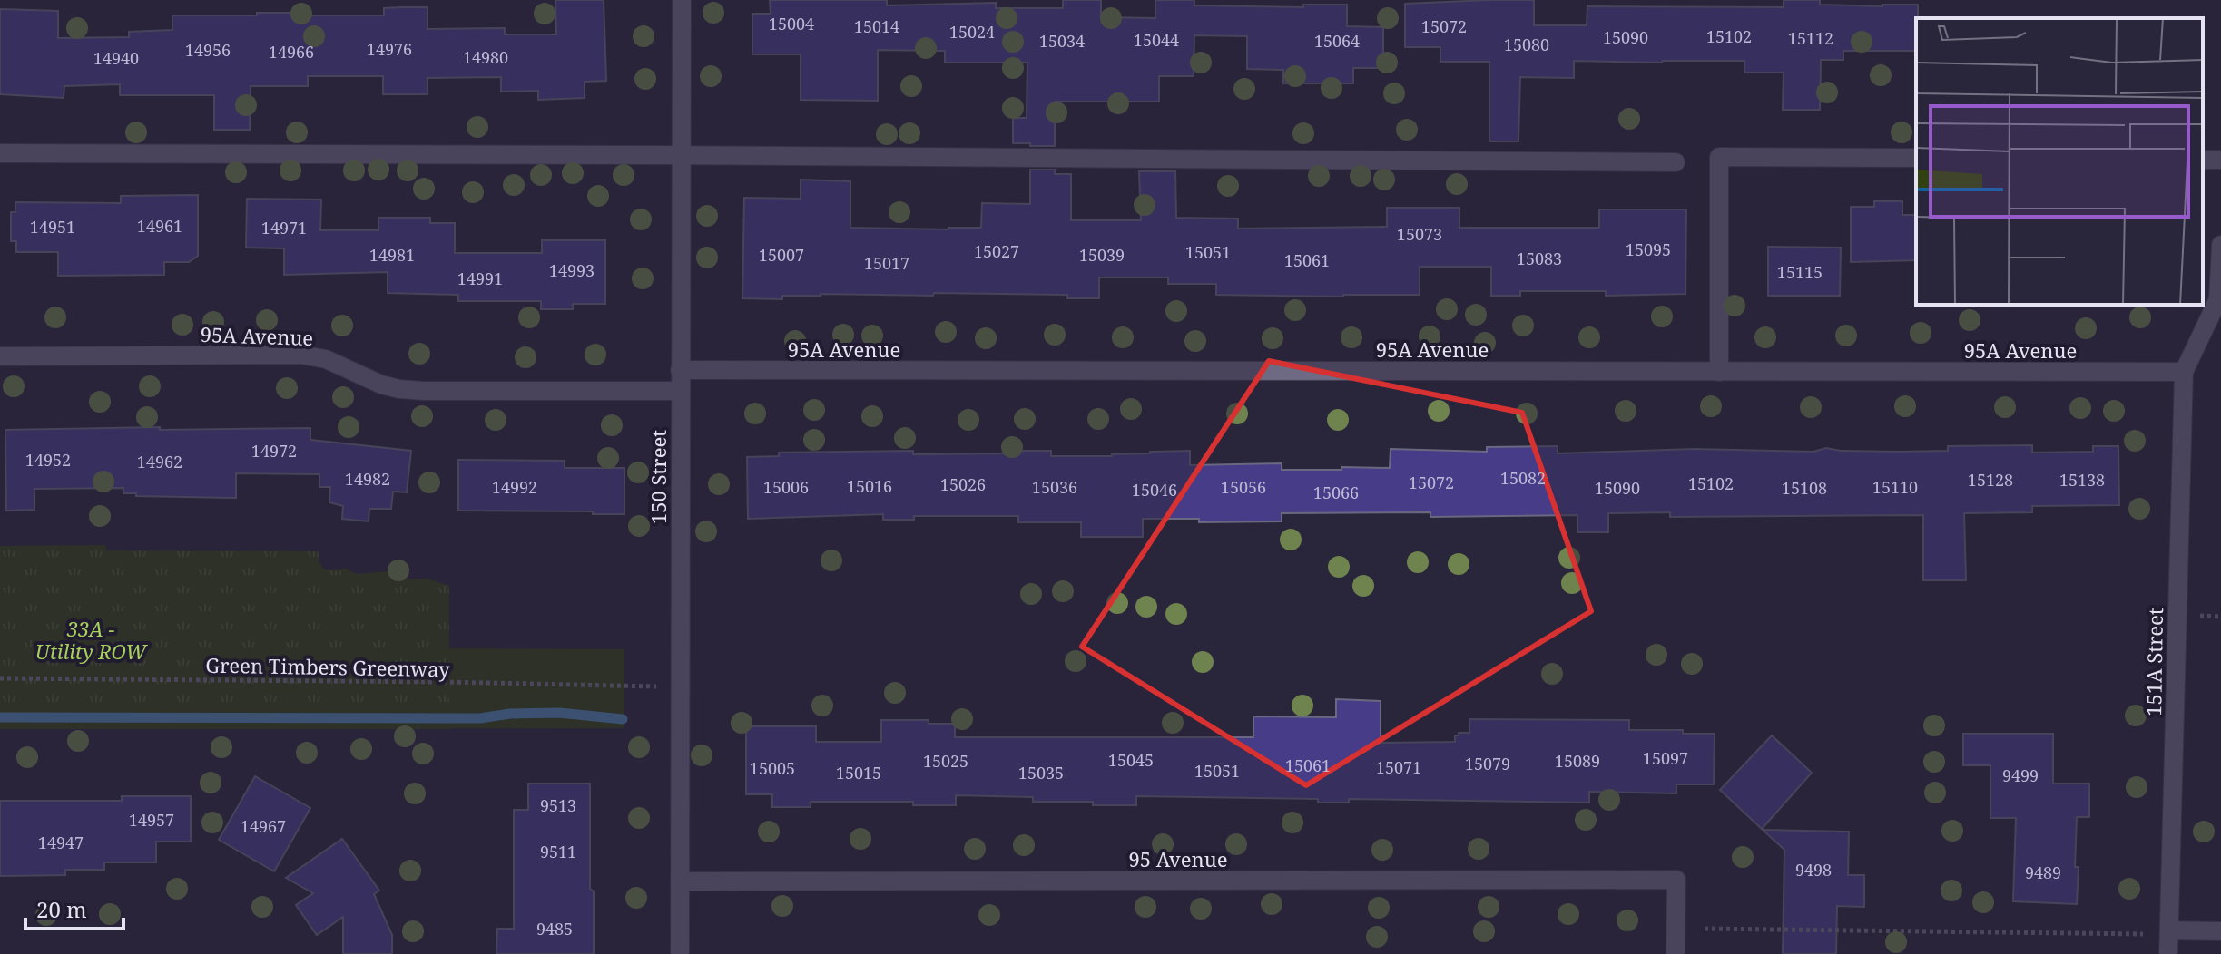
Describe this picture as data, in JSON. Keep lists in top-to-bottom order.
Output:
{
  "streets": {
    "street": [
      "95A Avenue",
      "150 Street",
      "151A Street",
      "95 Avenue"
    ],
    "path": ["Green Timbers Greenway"]
  },
  "crossings": [
    ["95A Avenue", "150 Street"],
    ["95A Avenue", "151A Street"],
    ["150 Street", "95 Avenue"]
  ],
  "parks": ["33A - Utility ROW"],
  "house_numbers": [
    "15004",
    "15014",
    "15072",
    "15024",
    "15102",
    "15090",
    "15112",
    "15044",
    "15034",
    "15064",
    "15080",
    "14976",
    "14956",
    "14966",
    "14980",
    "14940",
    "14961",
    "14951",
    "14971",
    "15073",
    "15095",
    "15027",
    "15051",
    "14981",
    "15007",
    "15039",
    "15083",
    "15061",
    "15017",
    "14993",
    "15115",
    "14991",
    "14972",
    "14952",
    "14962",
    "15082",
    "14982",
    "15128",
    "15138",
    "15072",
    "15102",
    "15026",
    "15016",
    "14992",
    "15006",
    "15036",
    "15056",
    "15110",
    "15090",
    "15108",
    "15046",
    "15066",
    "15097",
    "15045",
    "15025",
    "15089",
    "15079",
    "15061",
    "15071",
    "15005",
    "15051",
    "15015",
    "15035",
    "9499",
    "9513",
    "14957",
    "14967",
    "14947",
    "9511",
    "9498",
    "9489",
    "9485"
  ],
  "scale_bar": "20 m"
}
